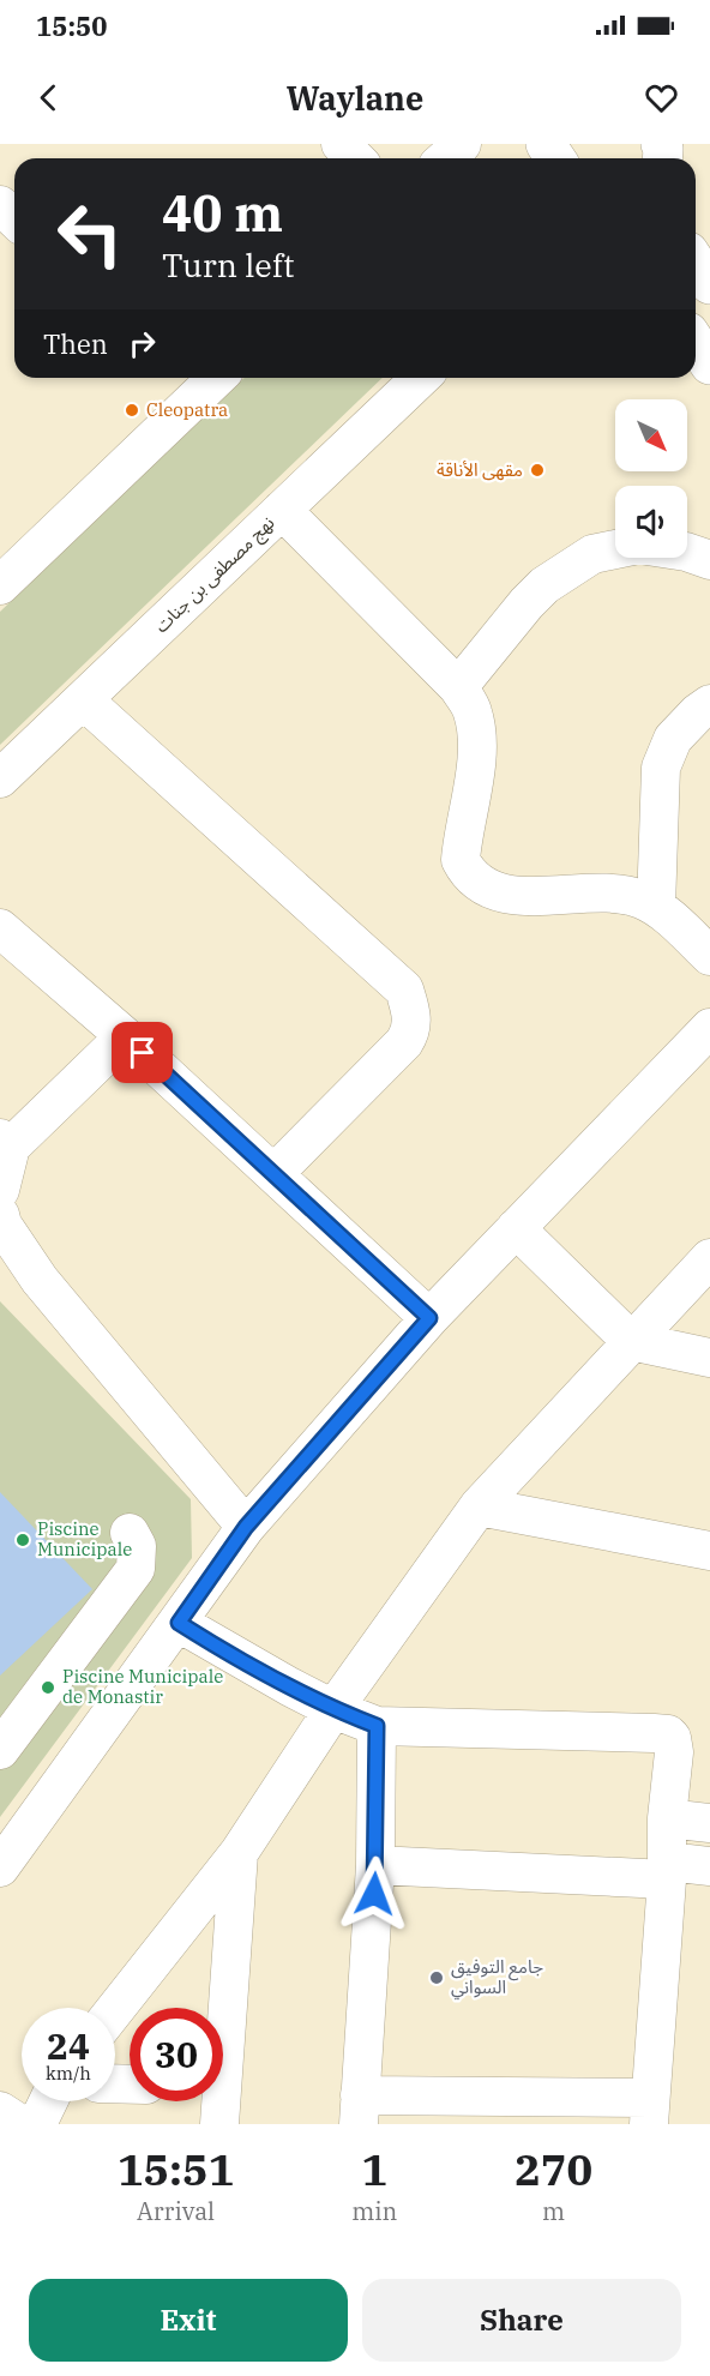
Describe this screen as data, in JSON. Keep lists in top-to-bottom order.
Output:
{
  "streets": {
    "street": ["نهج مصطفى بن جنات"]
  },
  "places": [
    "Cleopatra",
    "مقهى الأناقة",
    "Piscine Municipale",
    "Piscine Municipale de Monastir",
    "جامع التوفيق السواني"
  ],
  "north": "bottom right",
  "page": {
    "status": "15:50",
    "header": "Waylane",
    "turn": ["40 m", "Turn left"],
    "then": "Then",
    "speed": "24 km/h",
    "limit": "30",
    "eta": [
      "15:51",
      "Arrival",
      "1",
      "min",
      "270",
      "m"
    ],
    "buttons": ["Exit", "Share"]
  }
}
